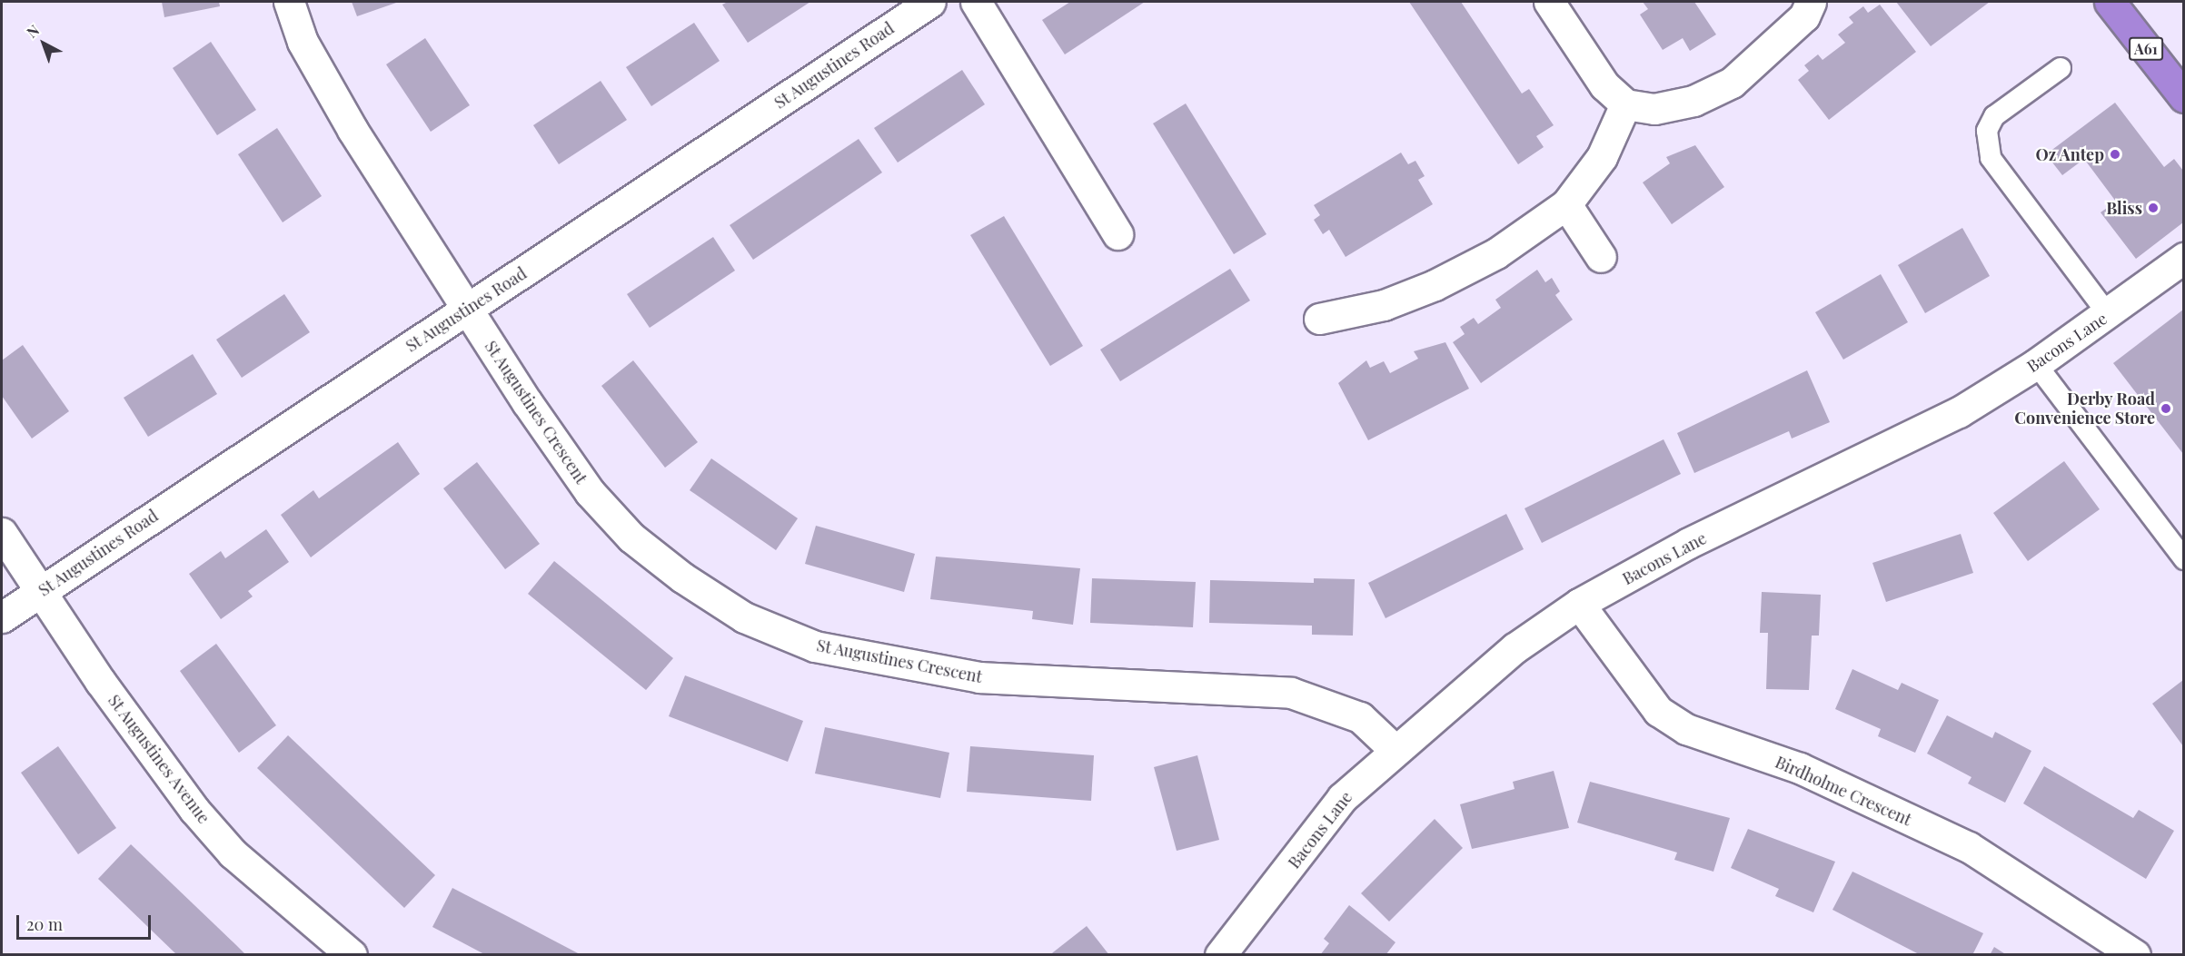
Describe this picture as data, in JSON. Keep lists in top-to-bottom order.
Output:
{
  "streets": {
    "highway": ["A61"],
    "street": [
      "St Augustines Road",
      "Bacons Lane",
      "St Augustines Crescent",
      "St Augustines Avenue",
      "Birdholme Crescent"
    ]
  },
  "crossings": [
    ["St Augustines Road", "St Augustines Crescent"],
    ["St Augustines Road", "St Augustines Avenue"],
    ["Bacons Lane", "St Augustines Crescent"],
    ["Bacons Lane", "Birdholme Crescent"]
  ],
  "places": ["Oz Antep", "Bliss", "Derby Road Convenience Store"],
  "scale_bar": "20 m",
  "north": "top left"
}
